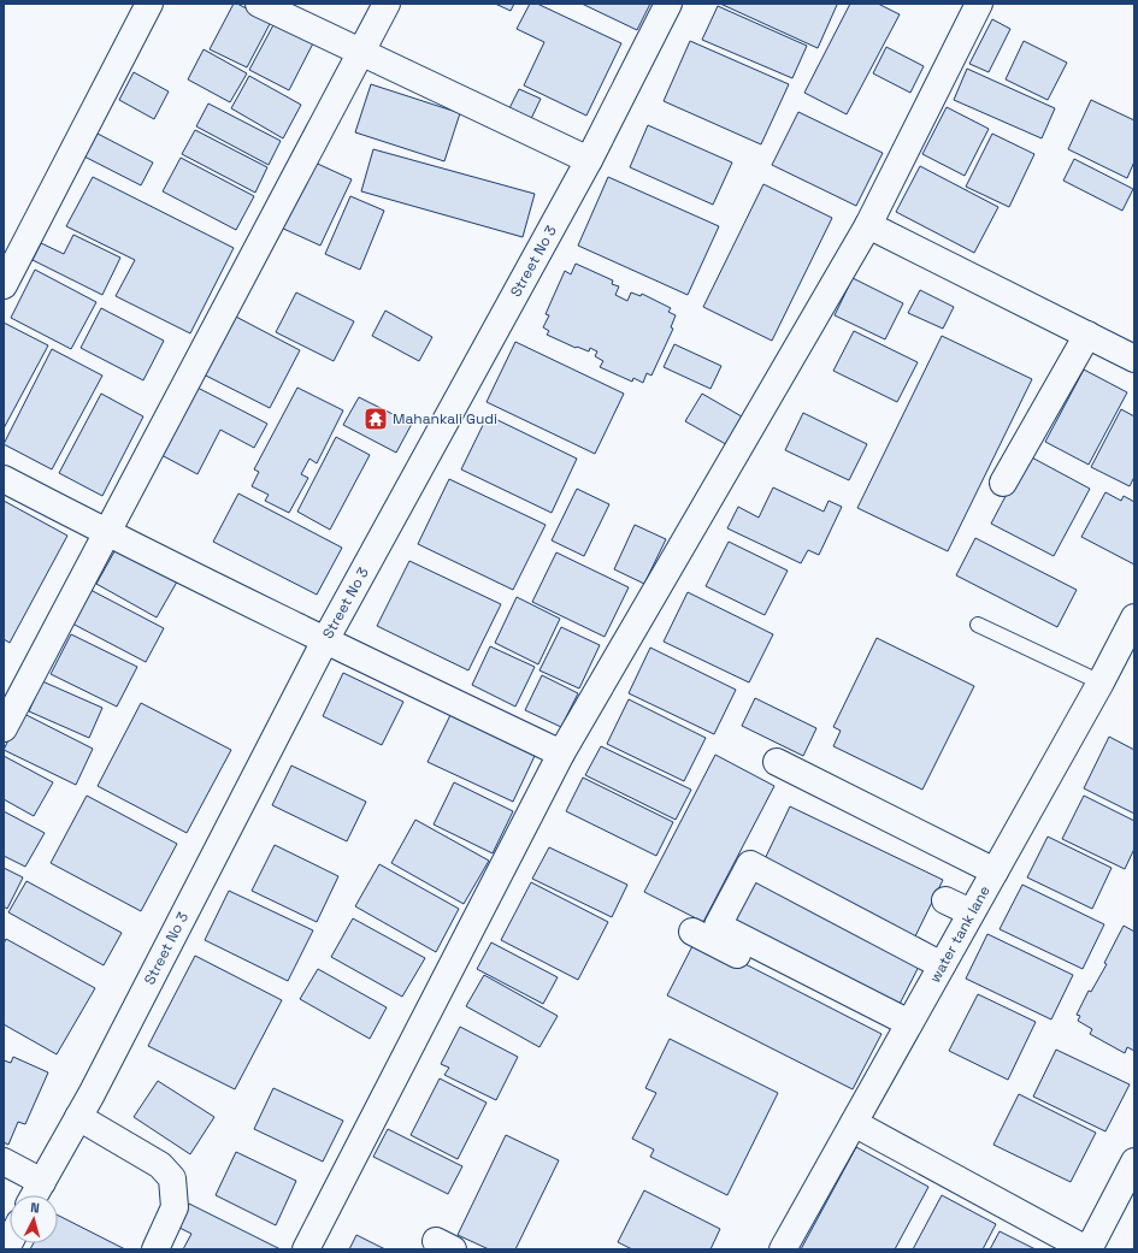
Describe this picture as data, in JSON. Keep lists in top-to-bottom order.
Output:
{
  "streets": {
    "street": ["Street No 3", "water tank lane"]
  },
  "places": {
    "temple": ["Mahankali Gudi"]
  },
  "north": "top"
}
